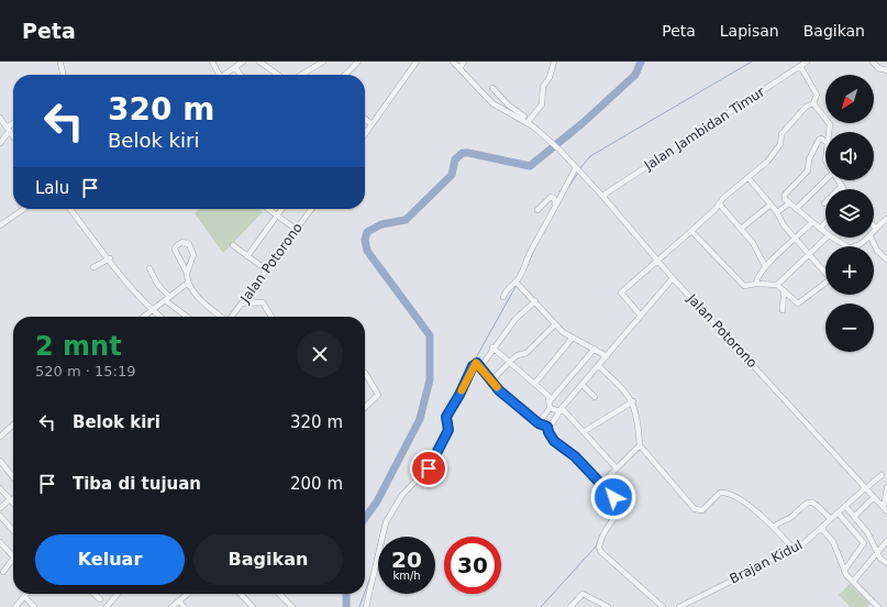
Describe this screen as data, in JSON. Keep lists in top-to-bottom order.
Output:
{
  "streets": {
    "street": ["Jalan Jambidan Timur", "Jalan Potorono", "Brajan Kidul"]
  },
  "crossings": [
    ["Jalan Jambidan Timur", "Jalan Potorono"],
    ["Jalan Potorono", "Brajan Kidul"]
  ],
  "north": "bottom left",
  "page": {
    "header": "Peta",
    "nav": ["Peta", "Lapisan", "Bagikan"],
    "map_buttons": ["+", "−"],
    "turn": ["320 m", "Belok kiri"],
    "then": "Lalu",
    "heading": ["2 mnt", "520 m · 15:19"],
    "list": [
      {
        "name": "Belok kiri",
        "value": "320 m"
      },
      {
        "name": "Tiba di tujuan",
        "value": "200 m"
      }
    ],
    "buttons": ["Keluar", "Bagikan"],
    "speed": "20 km/h",
    "limit": "30"
  }
}
